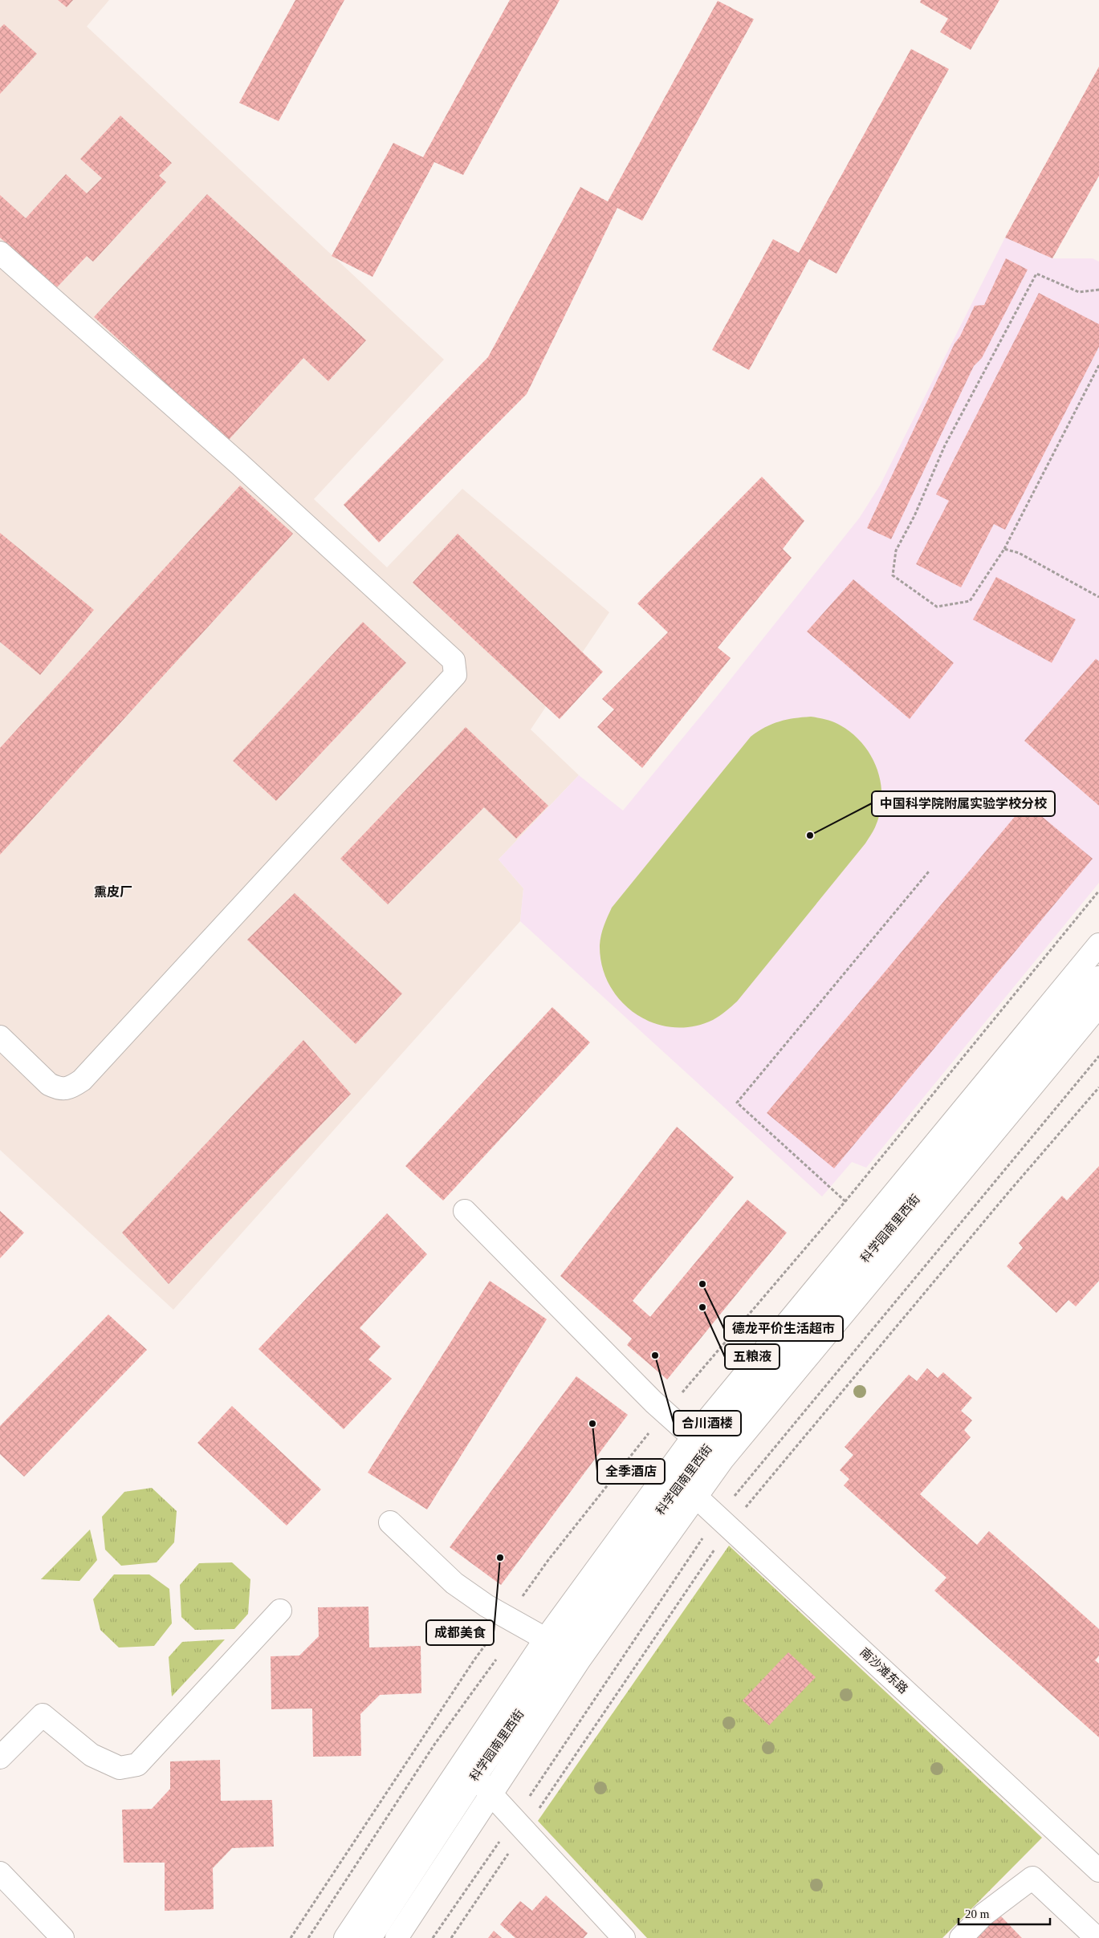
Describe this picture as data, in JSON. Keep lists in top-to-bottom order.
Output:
{
  "streets": {
    "street": ["科学园南里西街", "南沙滩东路"]
  },
  "crossings": [
    ["科学园南里西街", "南沙滩东路"]
  ],
  "districts": ["熏皮厂"],
  "places": [
    "中国科学院附属实验学校分校",
    "德龙平价生活超市",
    "五粮液",
    "合川酒楼",
    "全季酒店",
    "成都美食"
  ],
  "scale_bar": "20 m"
}
